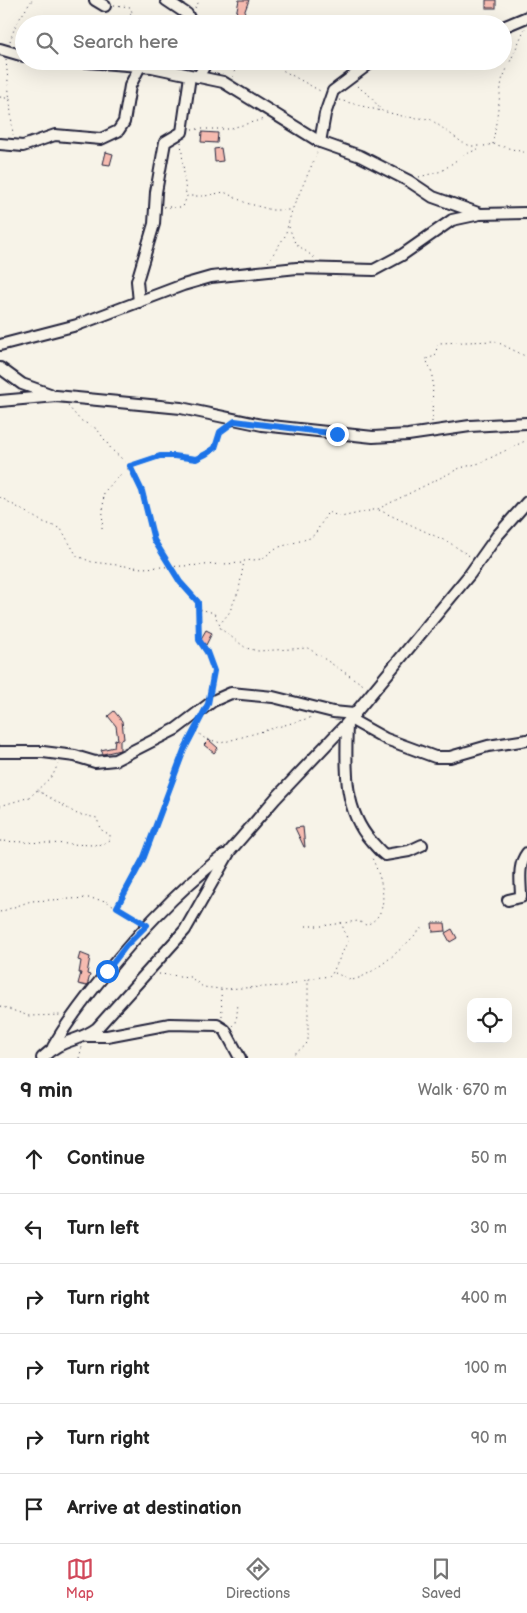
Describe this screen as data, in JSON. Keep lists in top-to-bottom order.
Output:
{
  "page": {
    "search": "Search here",
    "heading": ["9 min", "Walk · 670 m"],
    "list": [
      ["Continue", "50 m"],
      ["Turn left", "30 m"],
      ["Turn right", "400 m"],
      ["Turn right", "100 m"],
      ["Turn right", "90 m"],
      "Arrive at destination"
    ],
    "nav": ["Map", "Directions", "Saved"]
  }
}
